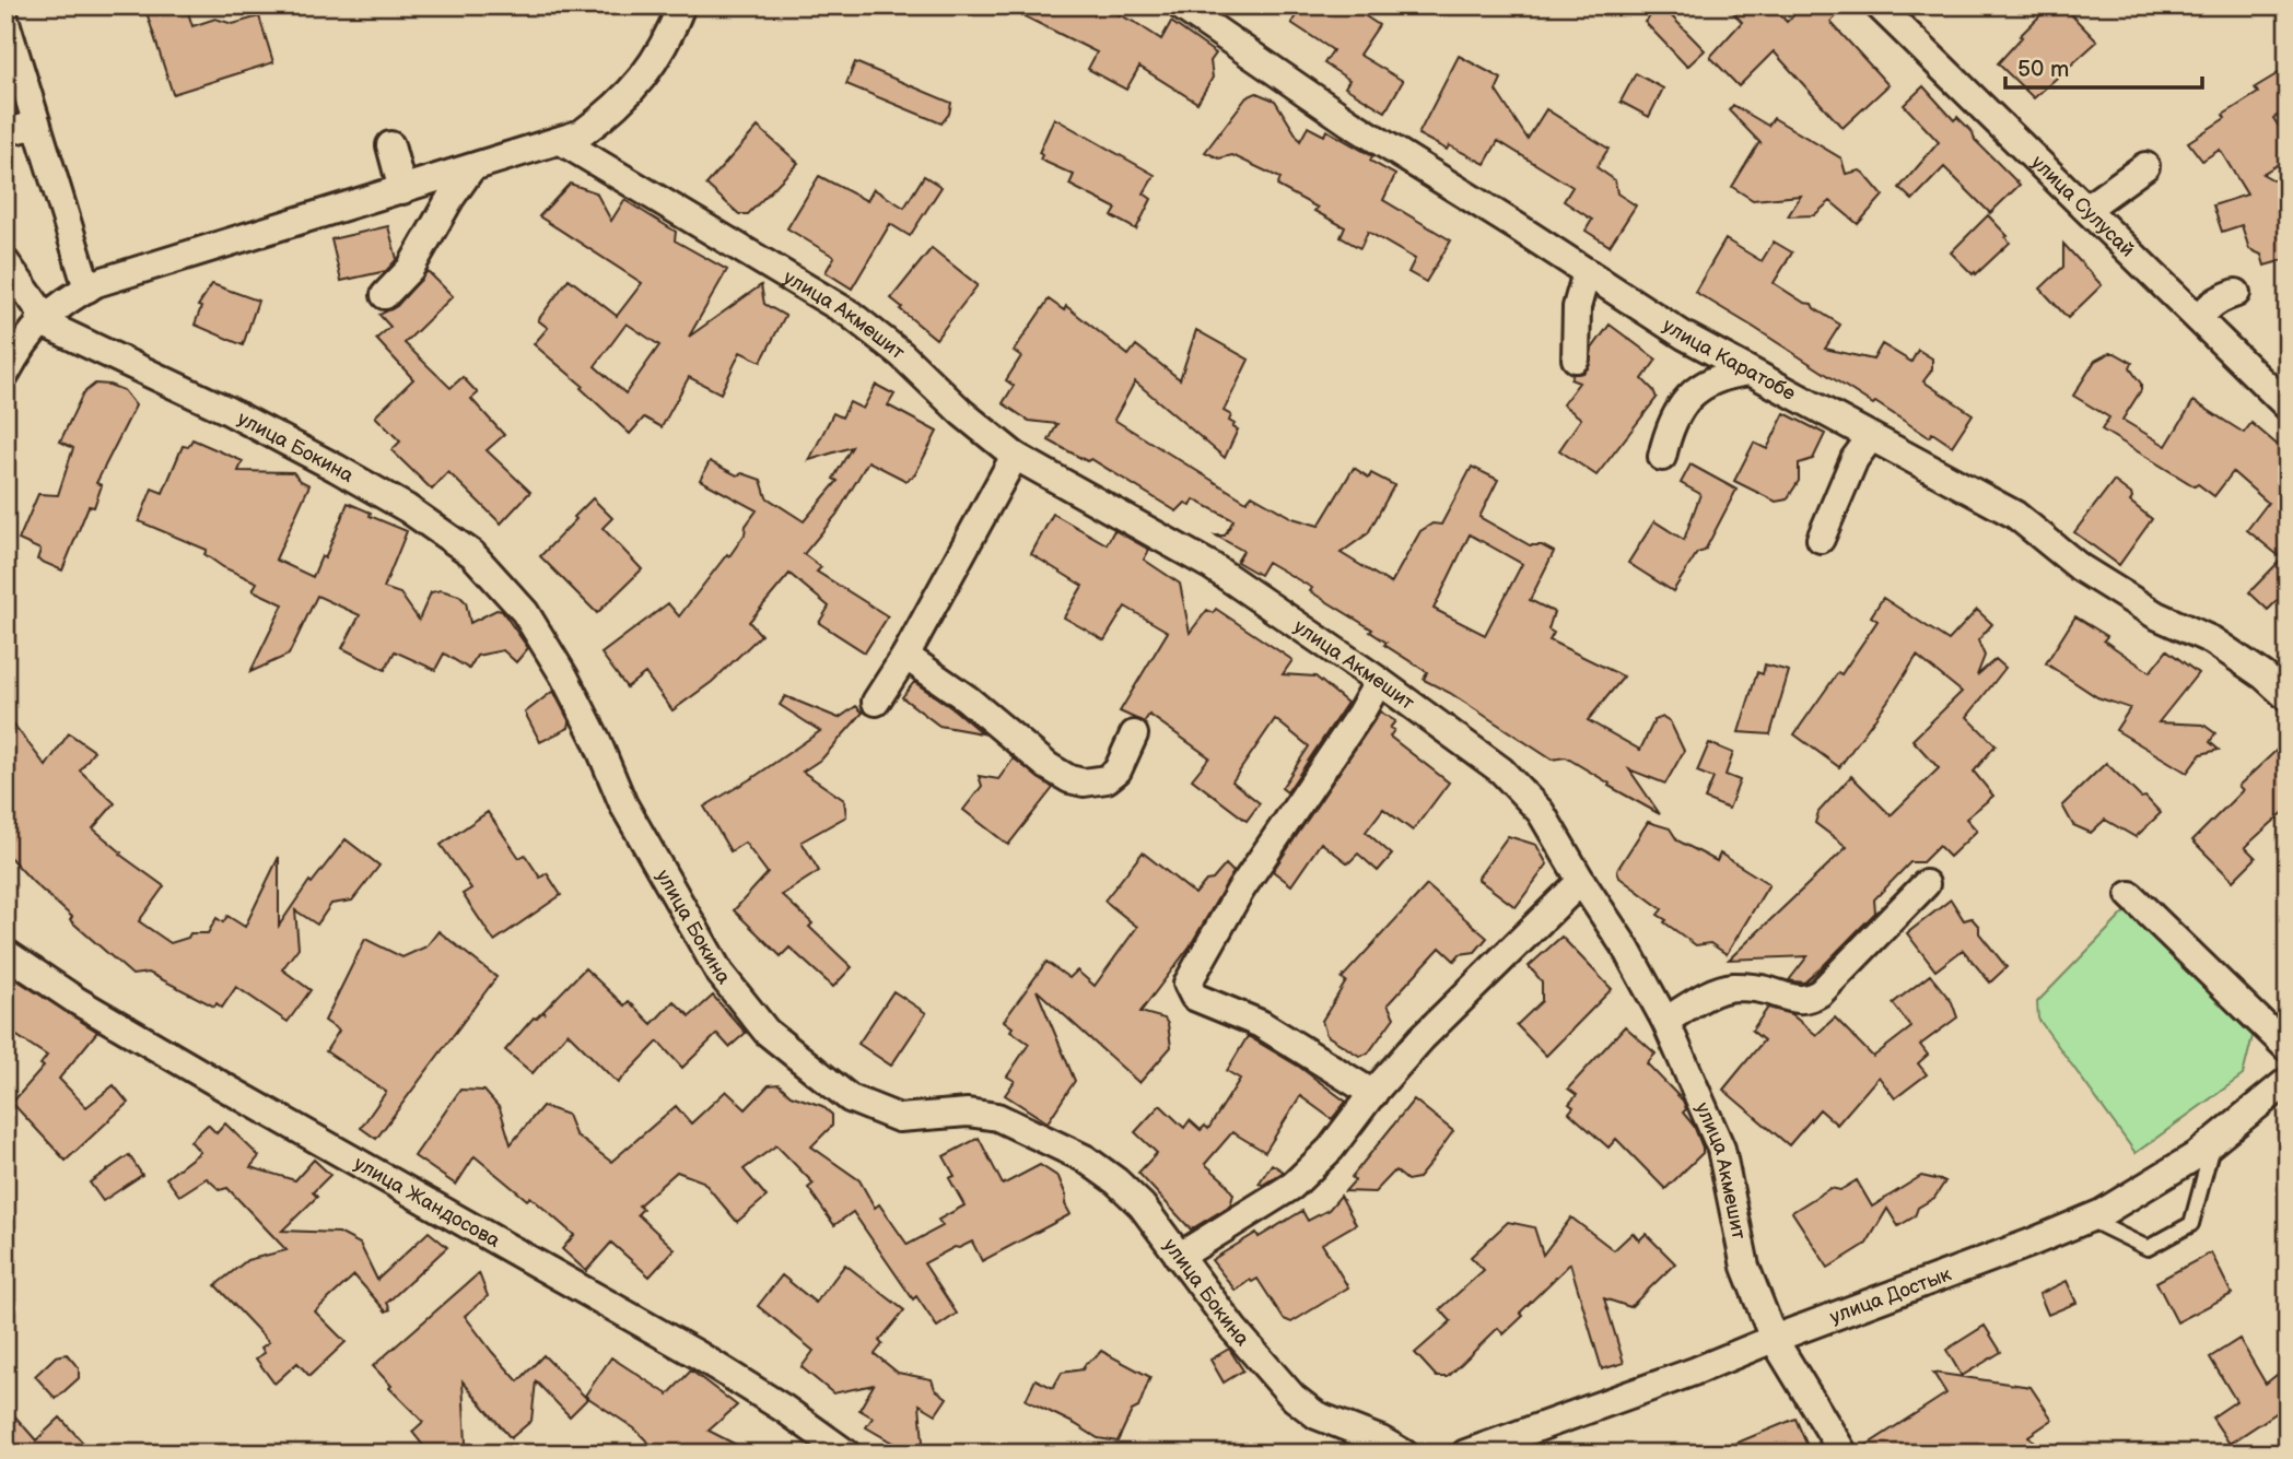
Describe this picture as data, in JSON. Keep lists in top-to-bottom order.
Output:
{
  "streets": {
    "street": [
      "улица Сулусай",
      "улица Акмешит",
      "улица Каратобе",
      "улица Бокина",
      "улица Жандосова",
      "улица Достык"
    ]
  },
  "crossings": [
    ["улица Акмешит", "улица Достык"]
  ],
  "scale_bar": "50 m"
}
